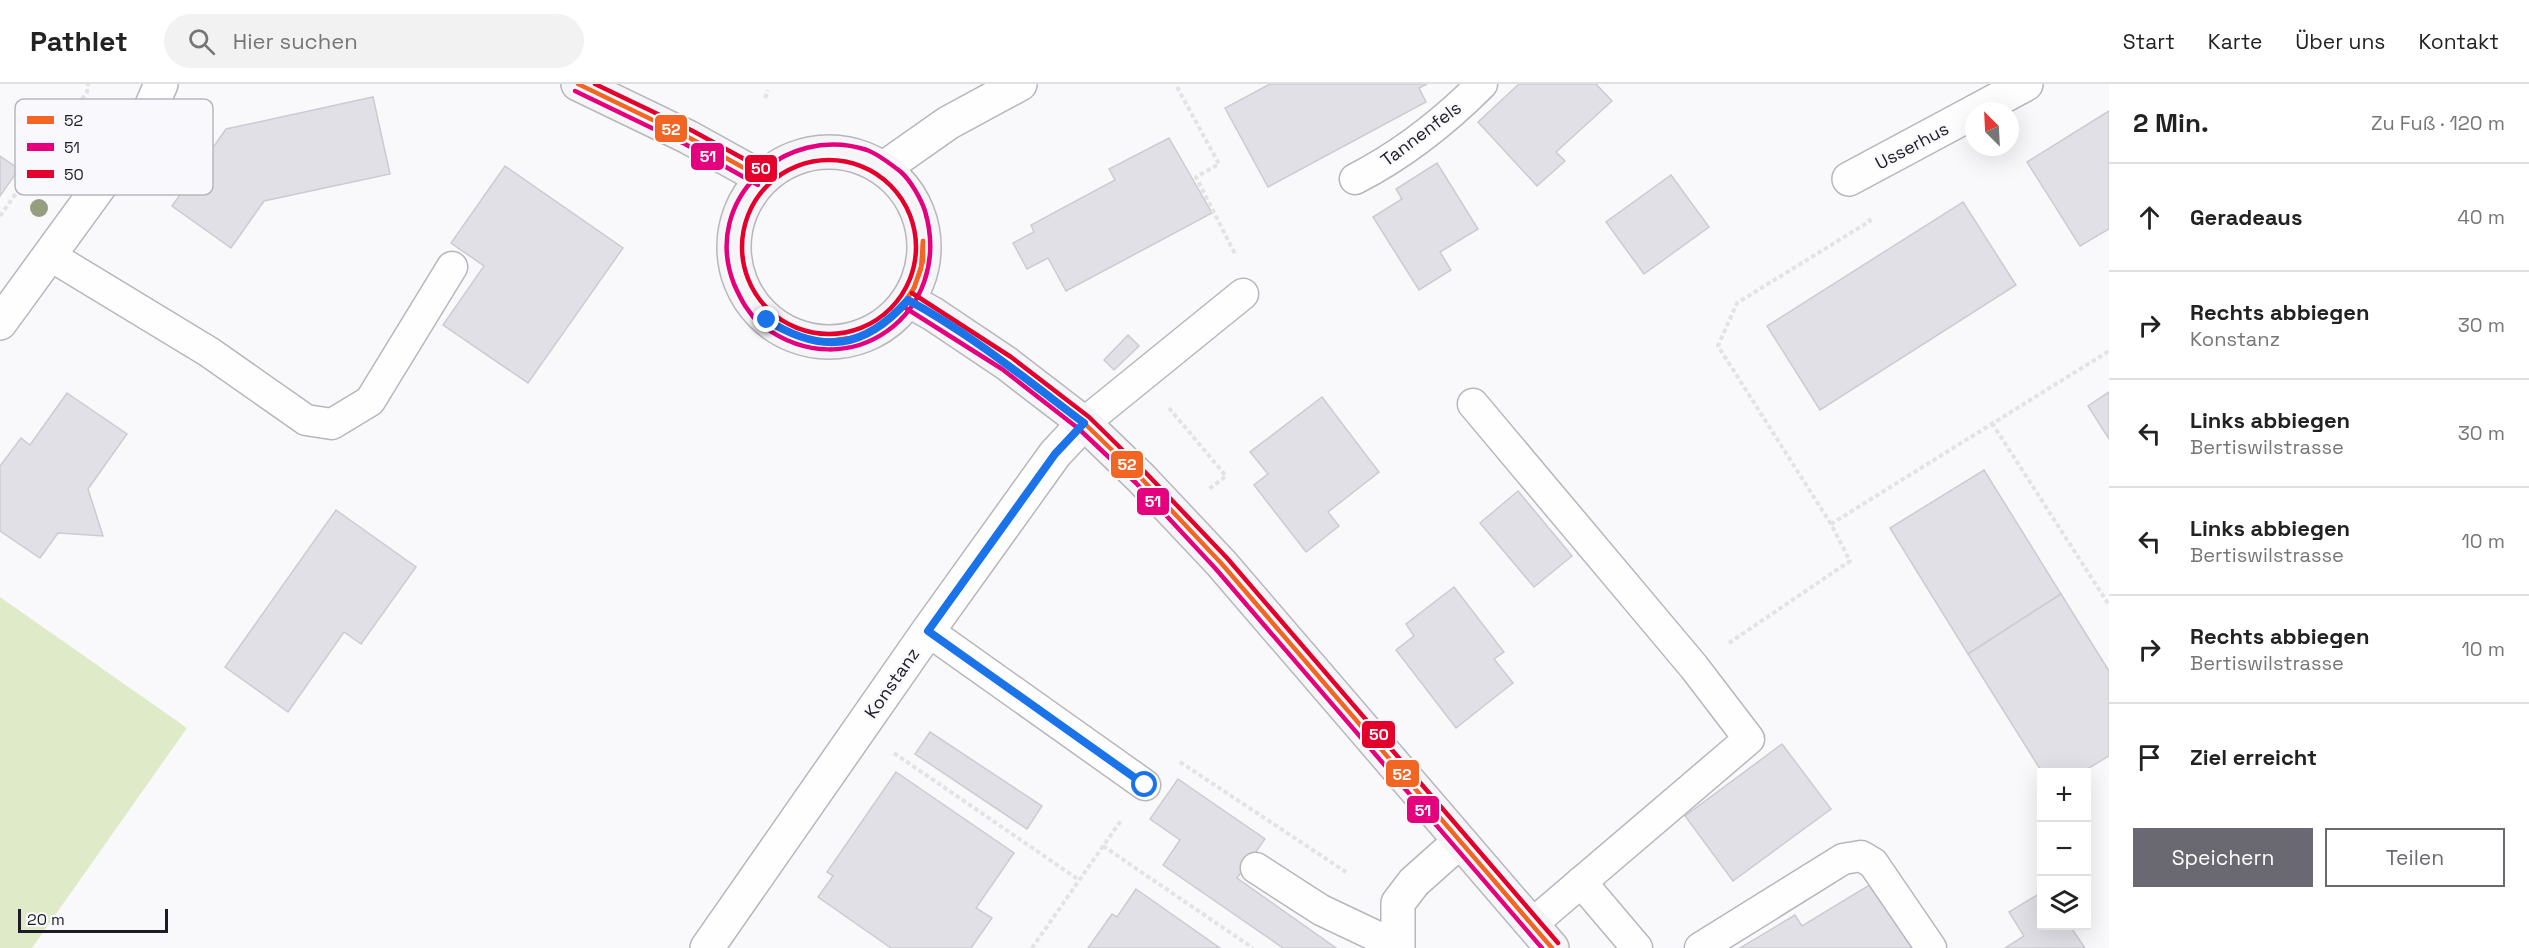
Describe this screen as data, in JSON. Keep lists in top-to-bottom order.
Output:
{
  "streets": {
    "street": ["Usserhus", "Konstanz"],
    "lane": ["Tannenfels"]
  },
  "lines": ["transit line 52", "transit line 50", "transit line 51"],
  "legend": ["52", "51", "50"],
  "scale_bar": "20 m",
  "north": "top left",
  "page": {
    "header": "Pathlet",
    "search": "Hier suchen",
    "nav": [
      "Start",
      "Karte",
      "Über uns",
      "Kontakt"
    ],
    "heading": ["2 Min.", "Zu Fuß · 120 m"],
    "list": [
      ["Geradeaus", "40 m"],
      ["Rechts abbiegen", "Konstanz", "30 m"],
      ["Links abbiegen", "Bertiswilstrasse", "30 m"],
      ["Links abbiegen", "Bertiswilstrasse", "10 m"],
      ["Rechts abbiegen", "Bertiswilstrasse", "10 m"],
      "Ziel erreicht"
    ],
    "map_buttons": ["+", "−"],
    "buttons": ["Speichern", "Teilen"],
    "scale": "20 m"
  }
}
